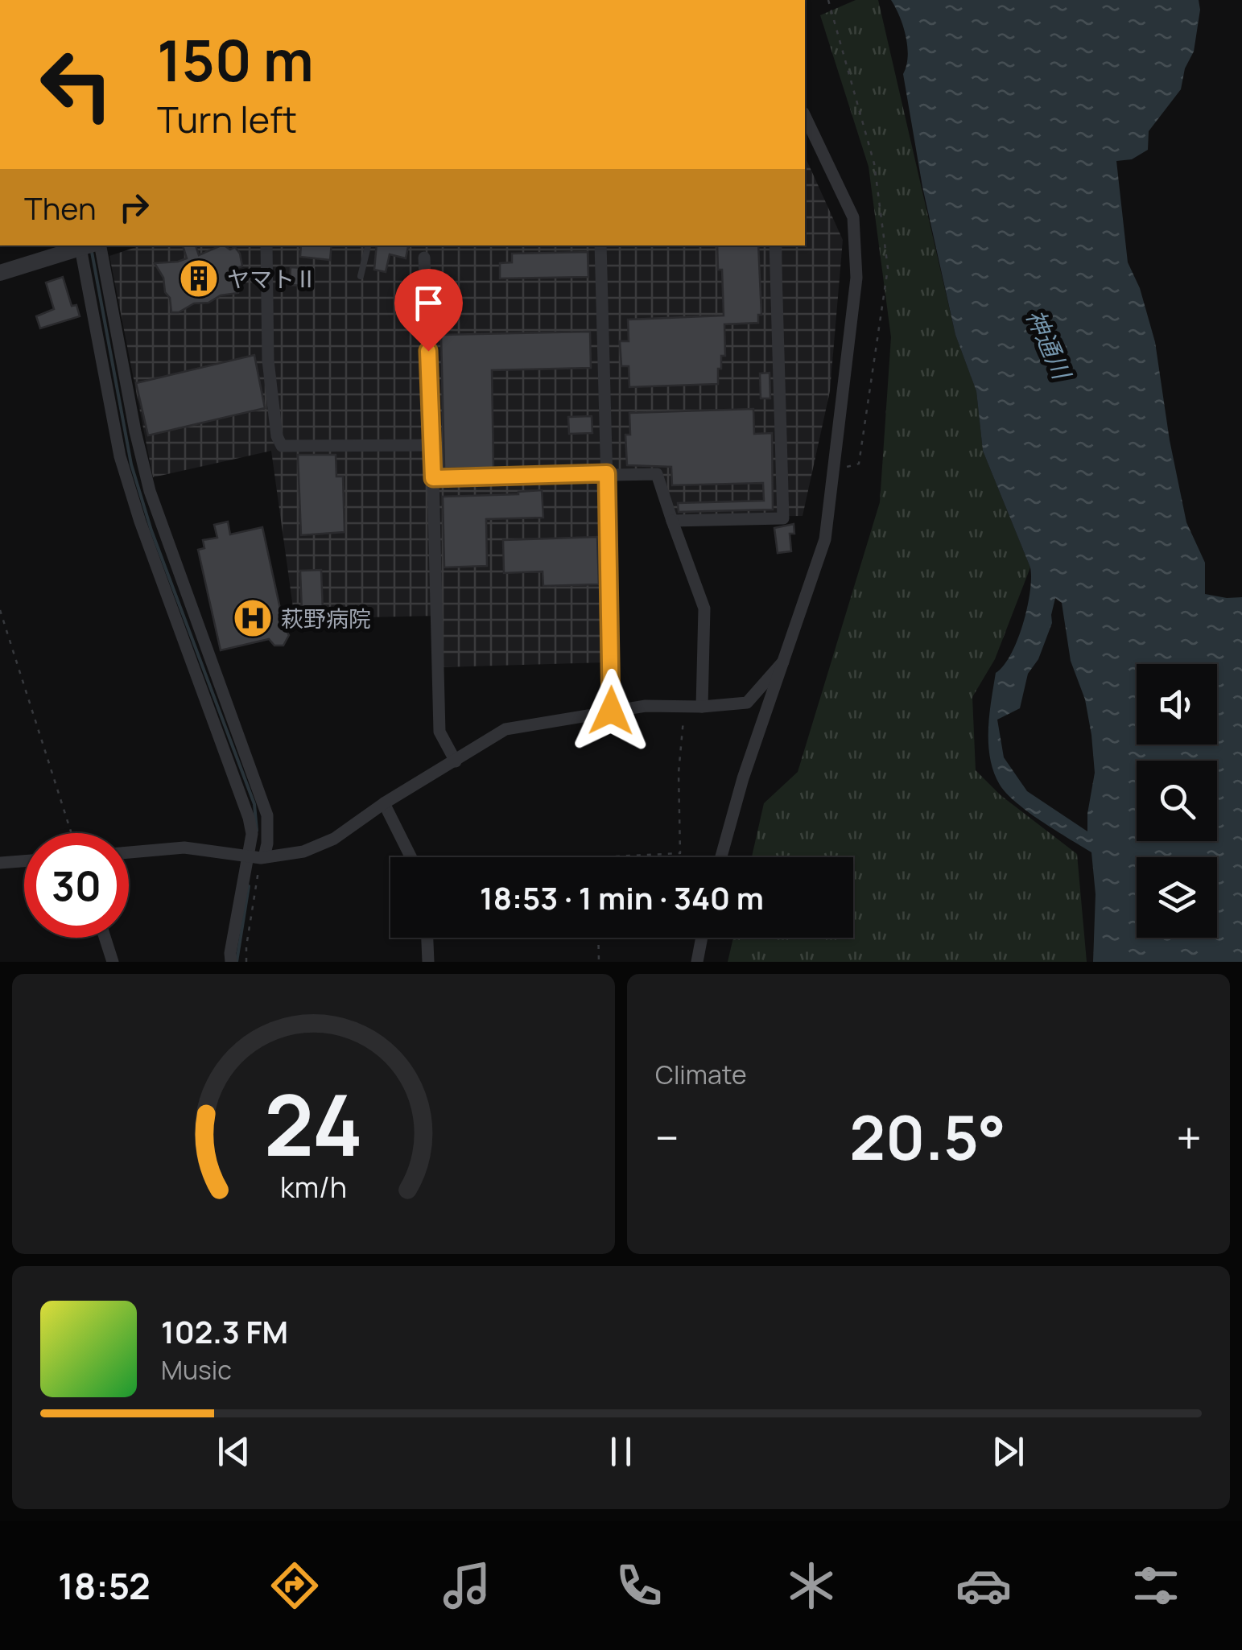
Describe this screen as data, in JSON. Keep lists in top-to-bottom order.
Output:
{
  "water": ["神通川"],
  "places": {
    "building": ["ヤマトⅡ"],
    "hospital": ["萩野病院"]
  },
  "page": {
    "turn": ["150 m", "Turn left"],
    "then": "Then",
    "limit": "30",
    "trip": "18:53 · 1 min · 340 m",
    "tile": "Climate",
    "heat": ["−", "20.5°", "+"],
    "song": ["102.3 FM", "Music"],
    "tabs": "18:52",
    "gauge": ["24", "km/h"]
  }
}
